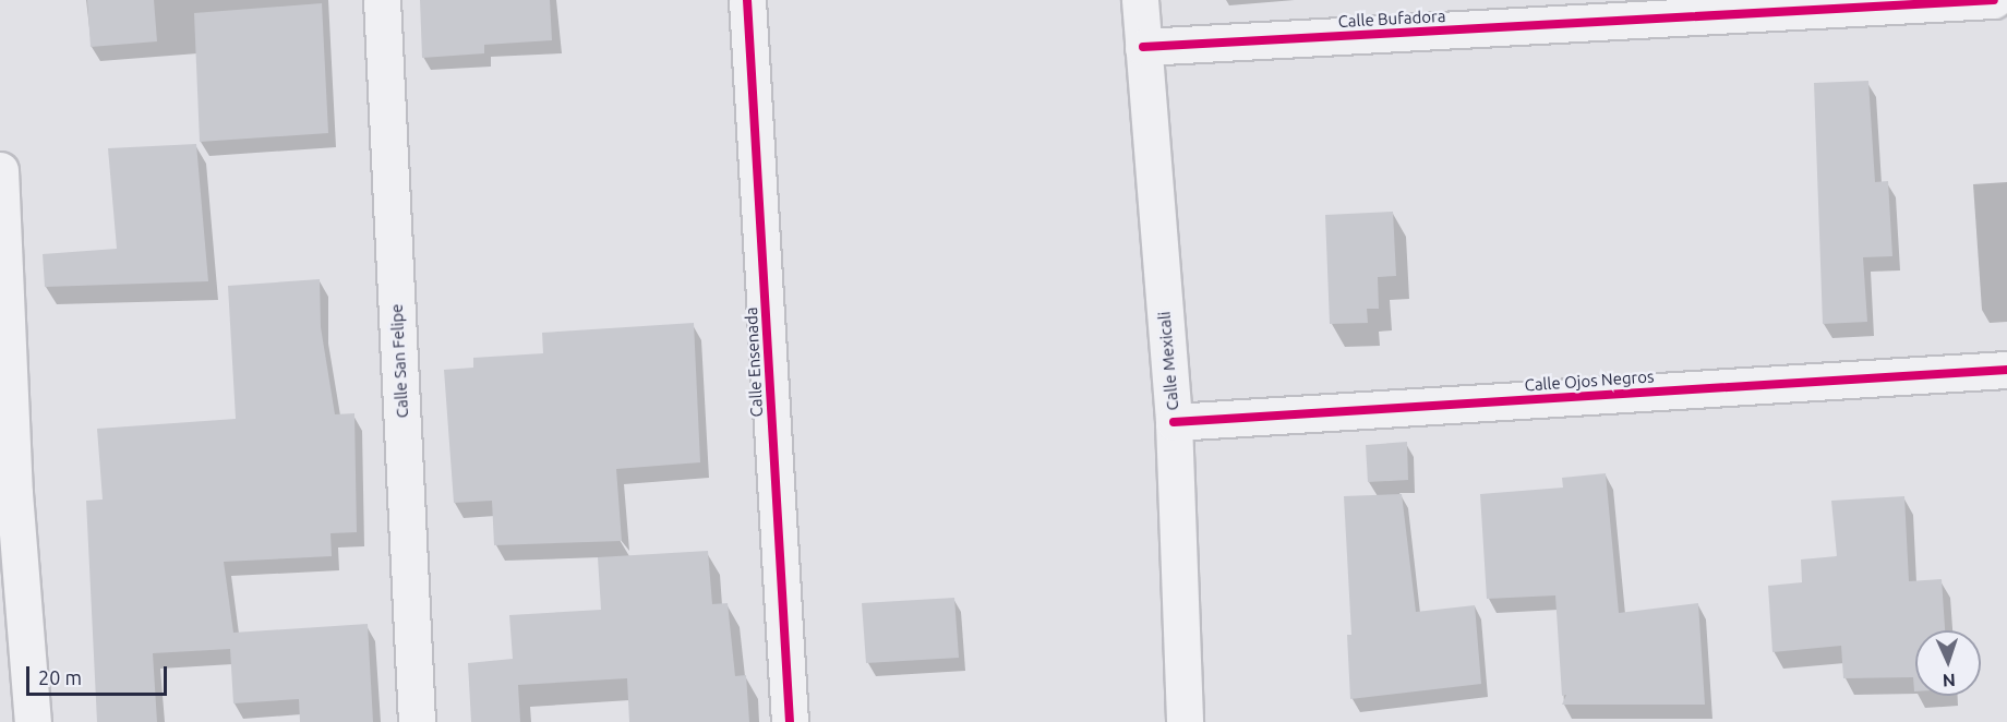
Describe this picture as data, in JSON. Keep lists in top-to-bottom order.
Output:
{
  "streets": {
    "street": [
      "Calle Bufadora",
      "Calle San Felipe",
      "Calle Mexicali",
      "Calle Ensenada",
      "Calle Ojos Negros"
    ]
  },
  "crossings": [
    ["Calle Bufadora", "Calle Mexicali"],
    ["Calle Mexicali", "Calle Ojos Negros"]
  ],
  "scale_bar": "20 m",
  "north": "bottom"
}
